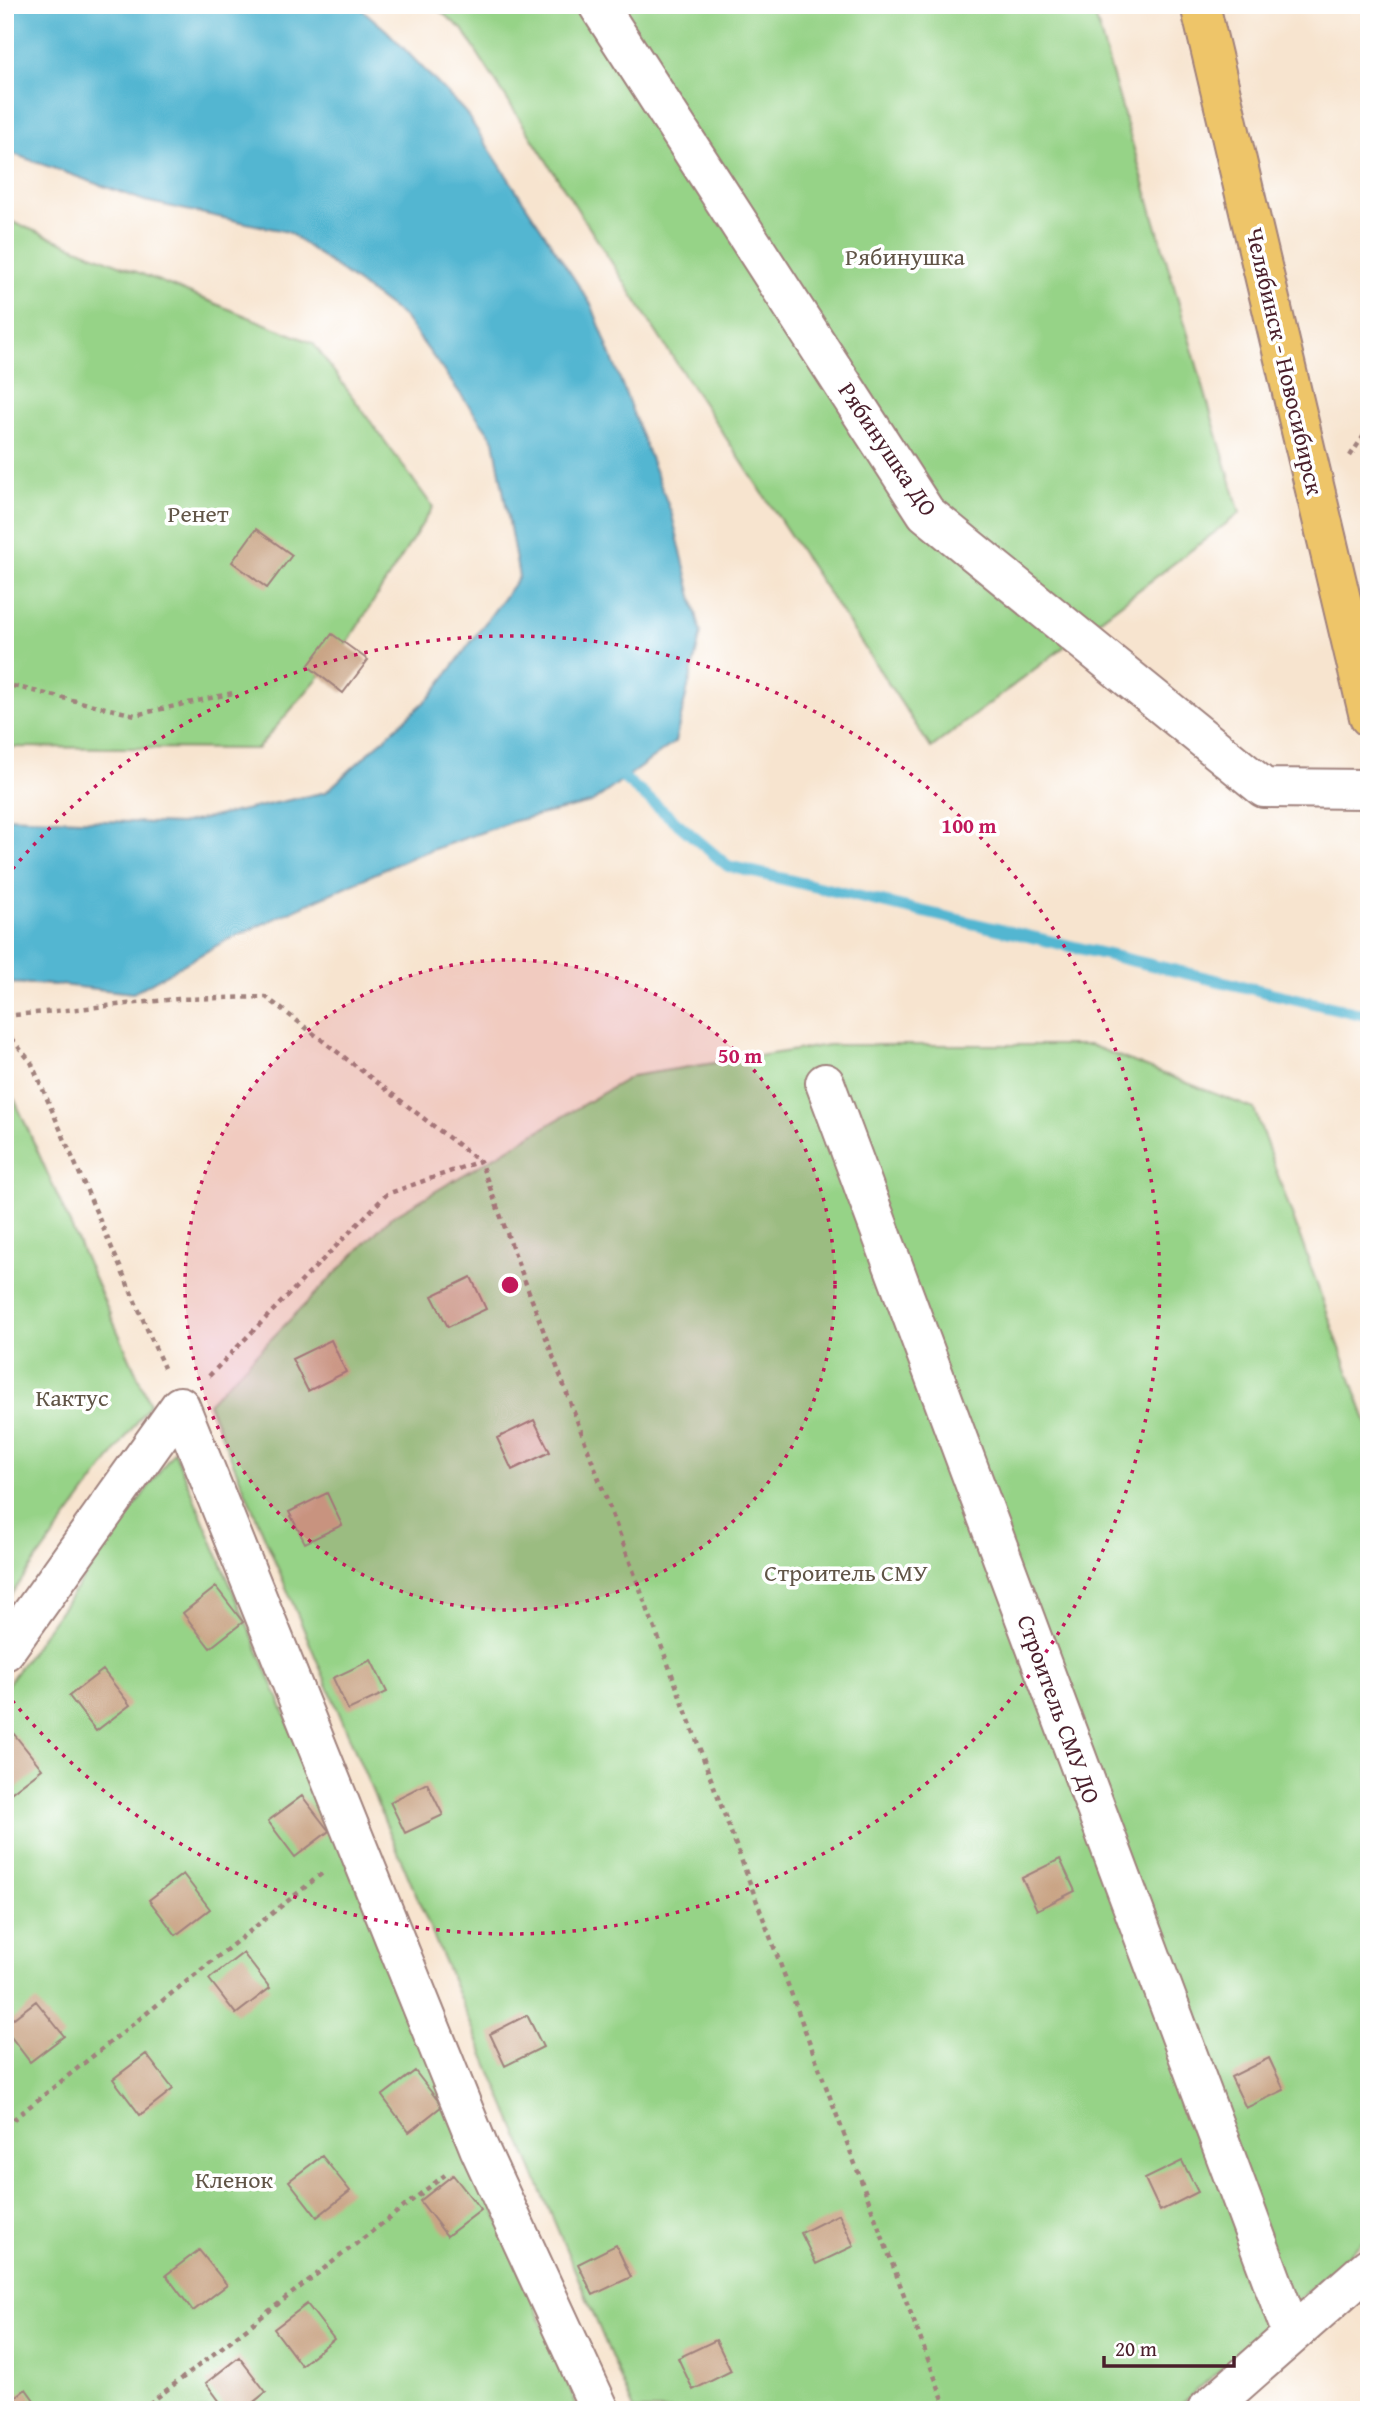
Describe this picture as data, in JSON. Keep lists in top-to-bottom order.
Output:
{
  "streets": {
    "highway": ["Челябинск - Новосибирск"],
    "street": ["Рябинушка ДО", "Строитель СМУ ДО"]
  },
  "parks": [
    "Рябинушка",
    "Ренет",
    "Кактус",
    "Строитель СМУ",
    "Кленок"
  ],
  "scale_bar": "20 m",
  "rings": ["100 m", "50 m"]
}
